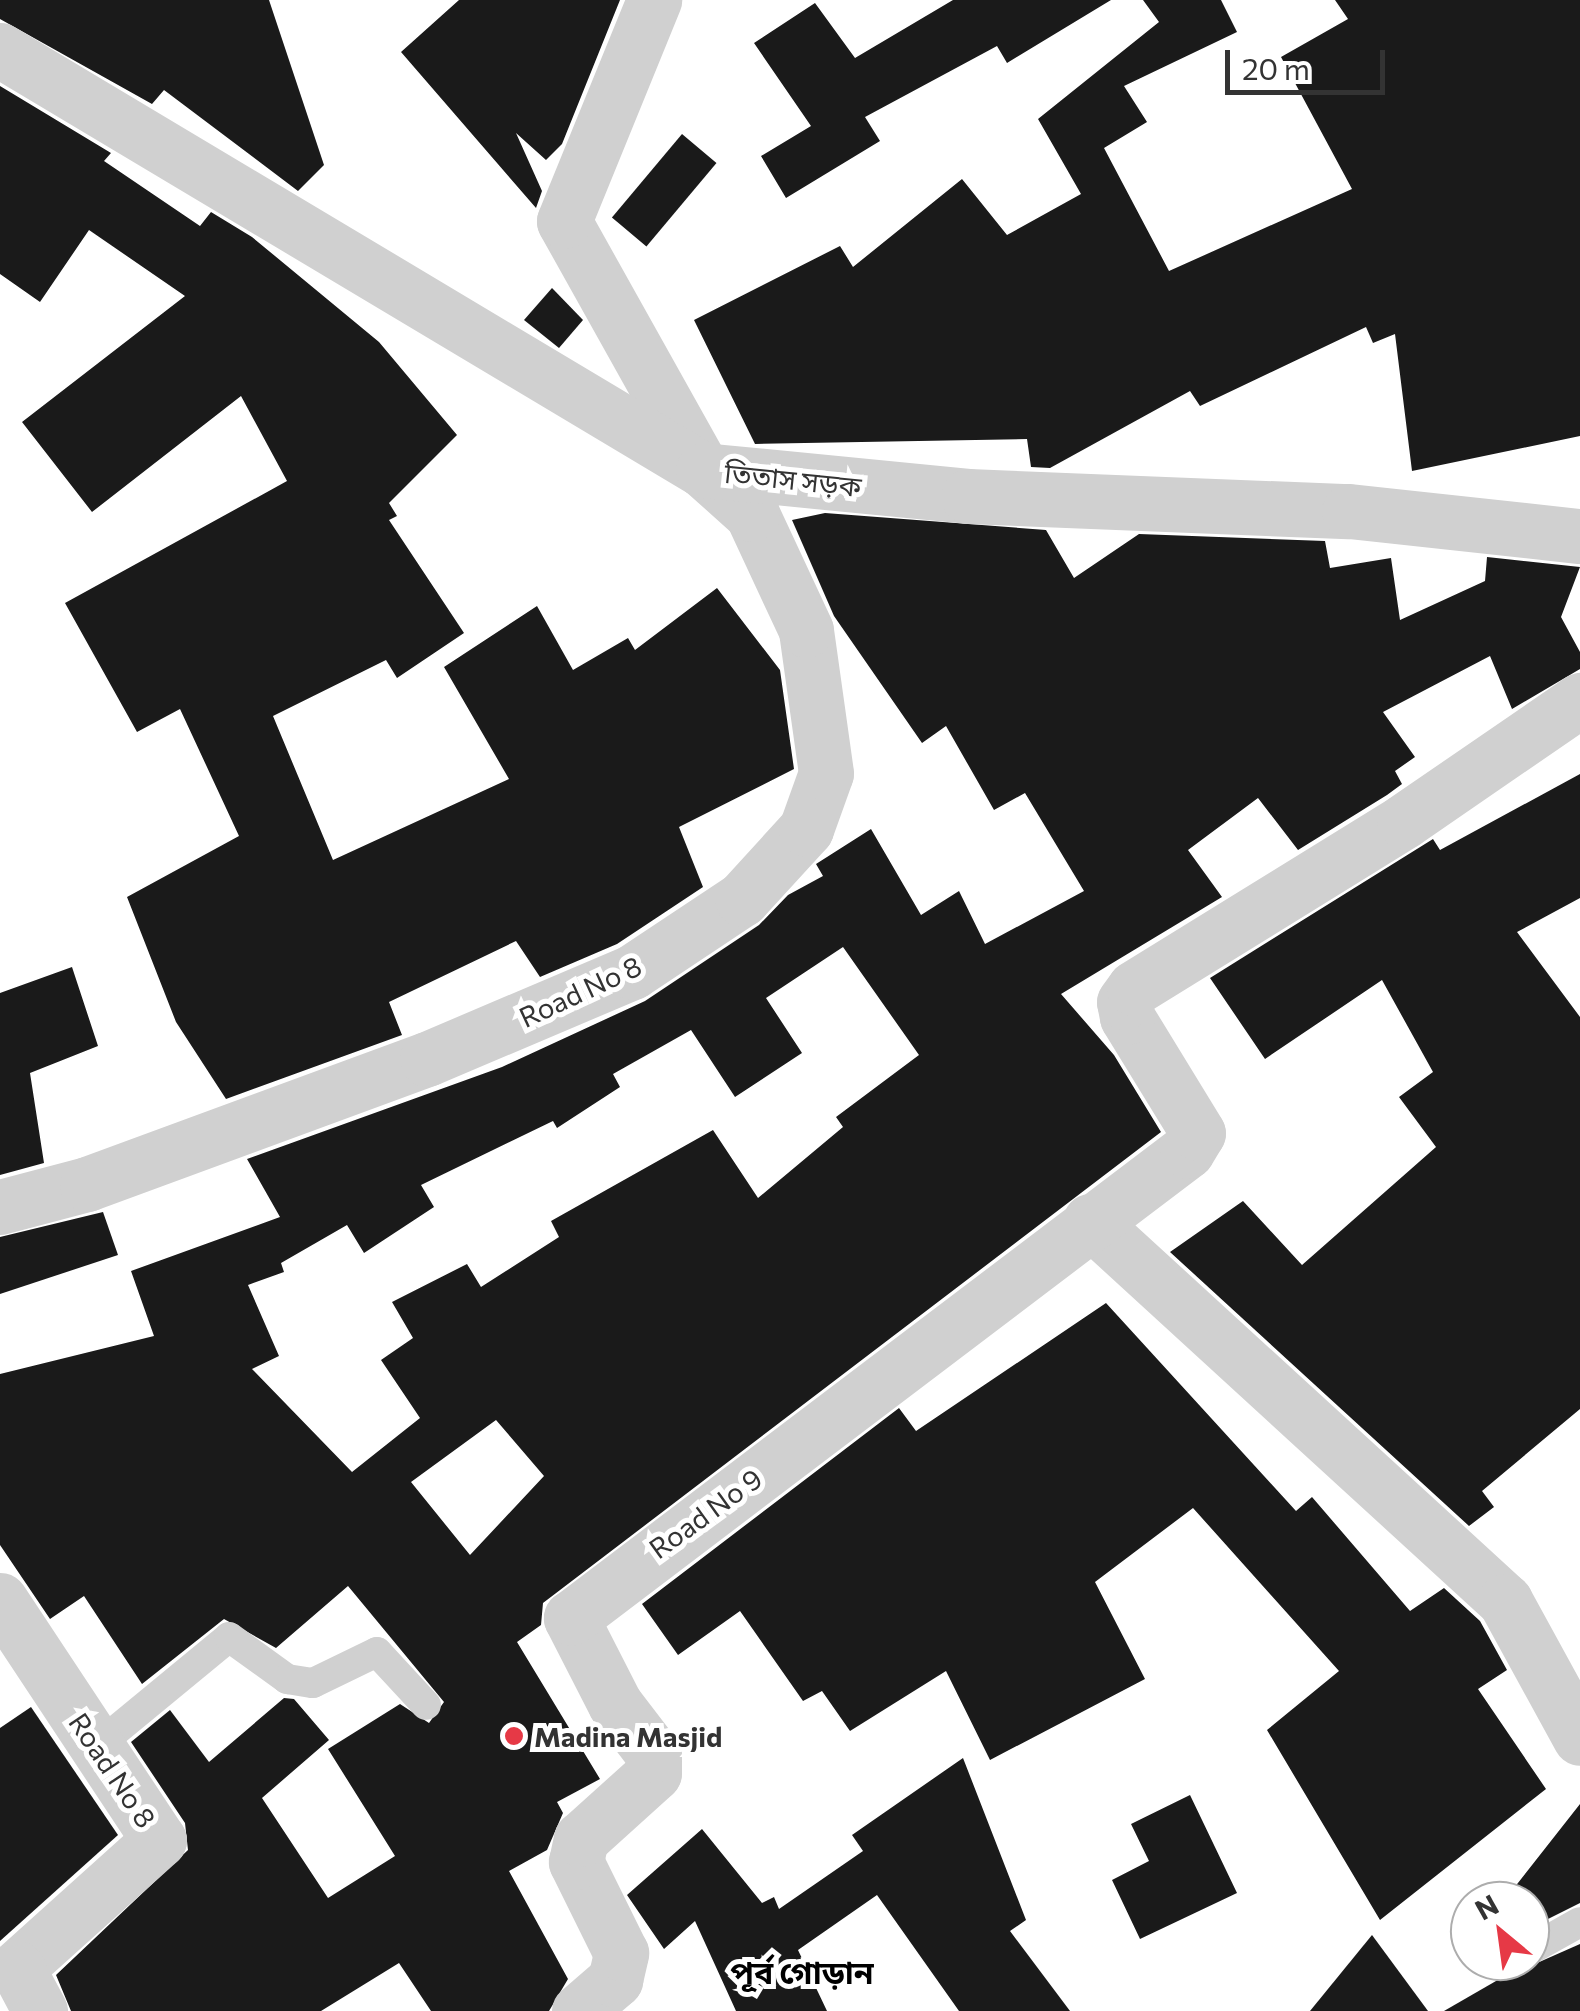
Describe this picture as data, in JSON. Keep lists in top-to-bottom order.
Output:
{
  "streets": {
    "street": ["তিতাস সড়ক", "Road No 8", "Road No 9"]
  },
  "crossings": [
    ["তিতাস সড়ক", "Road No 8"]
  ],
  "districts": ["পূর্ব গোড়ান"],
  "places": ["Madina Masjid"],
  "scale_bar": "20 m",
  "north": "top left"
}
